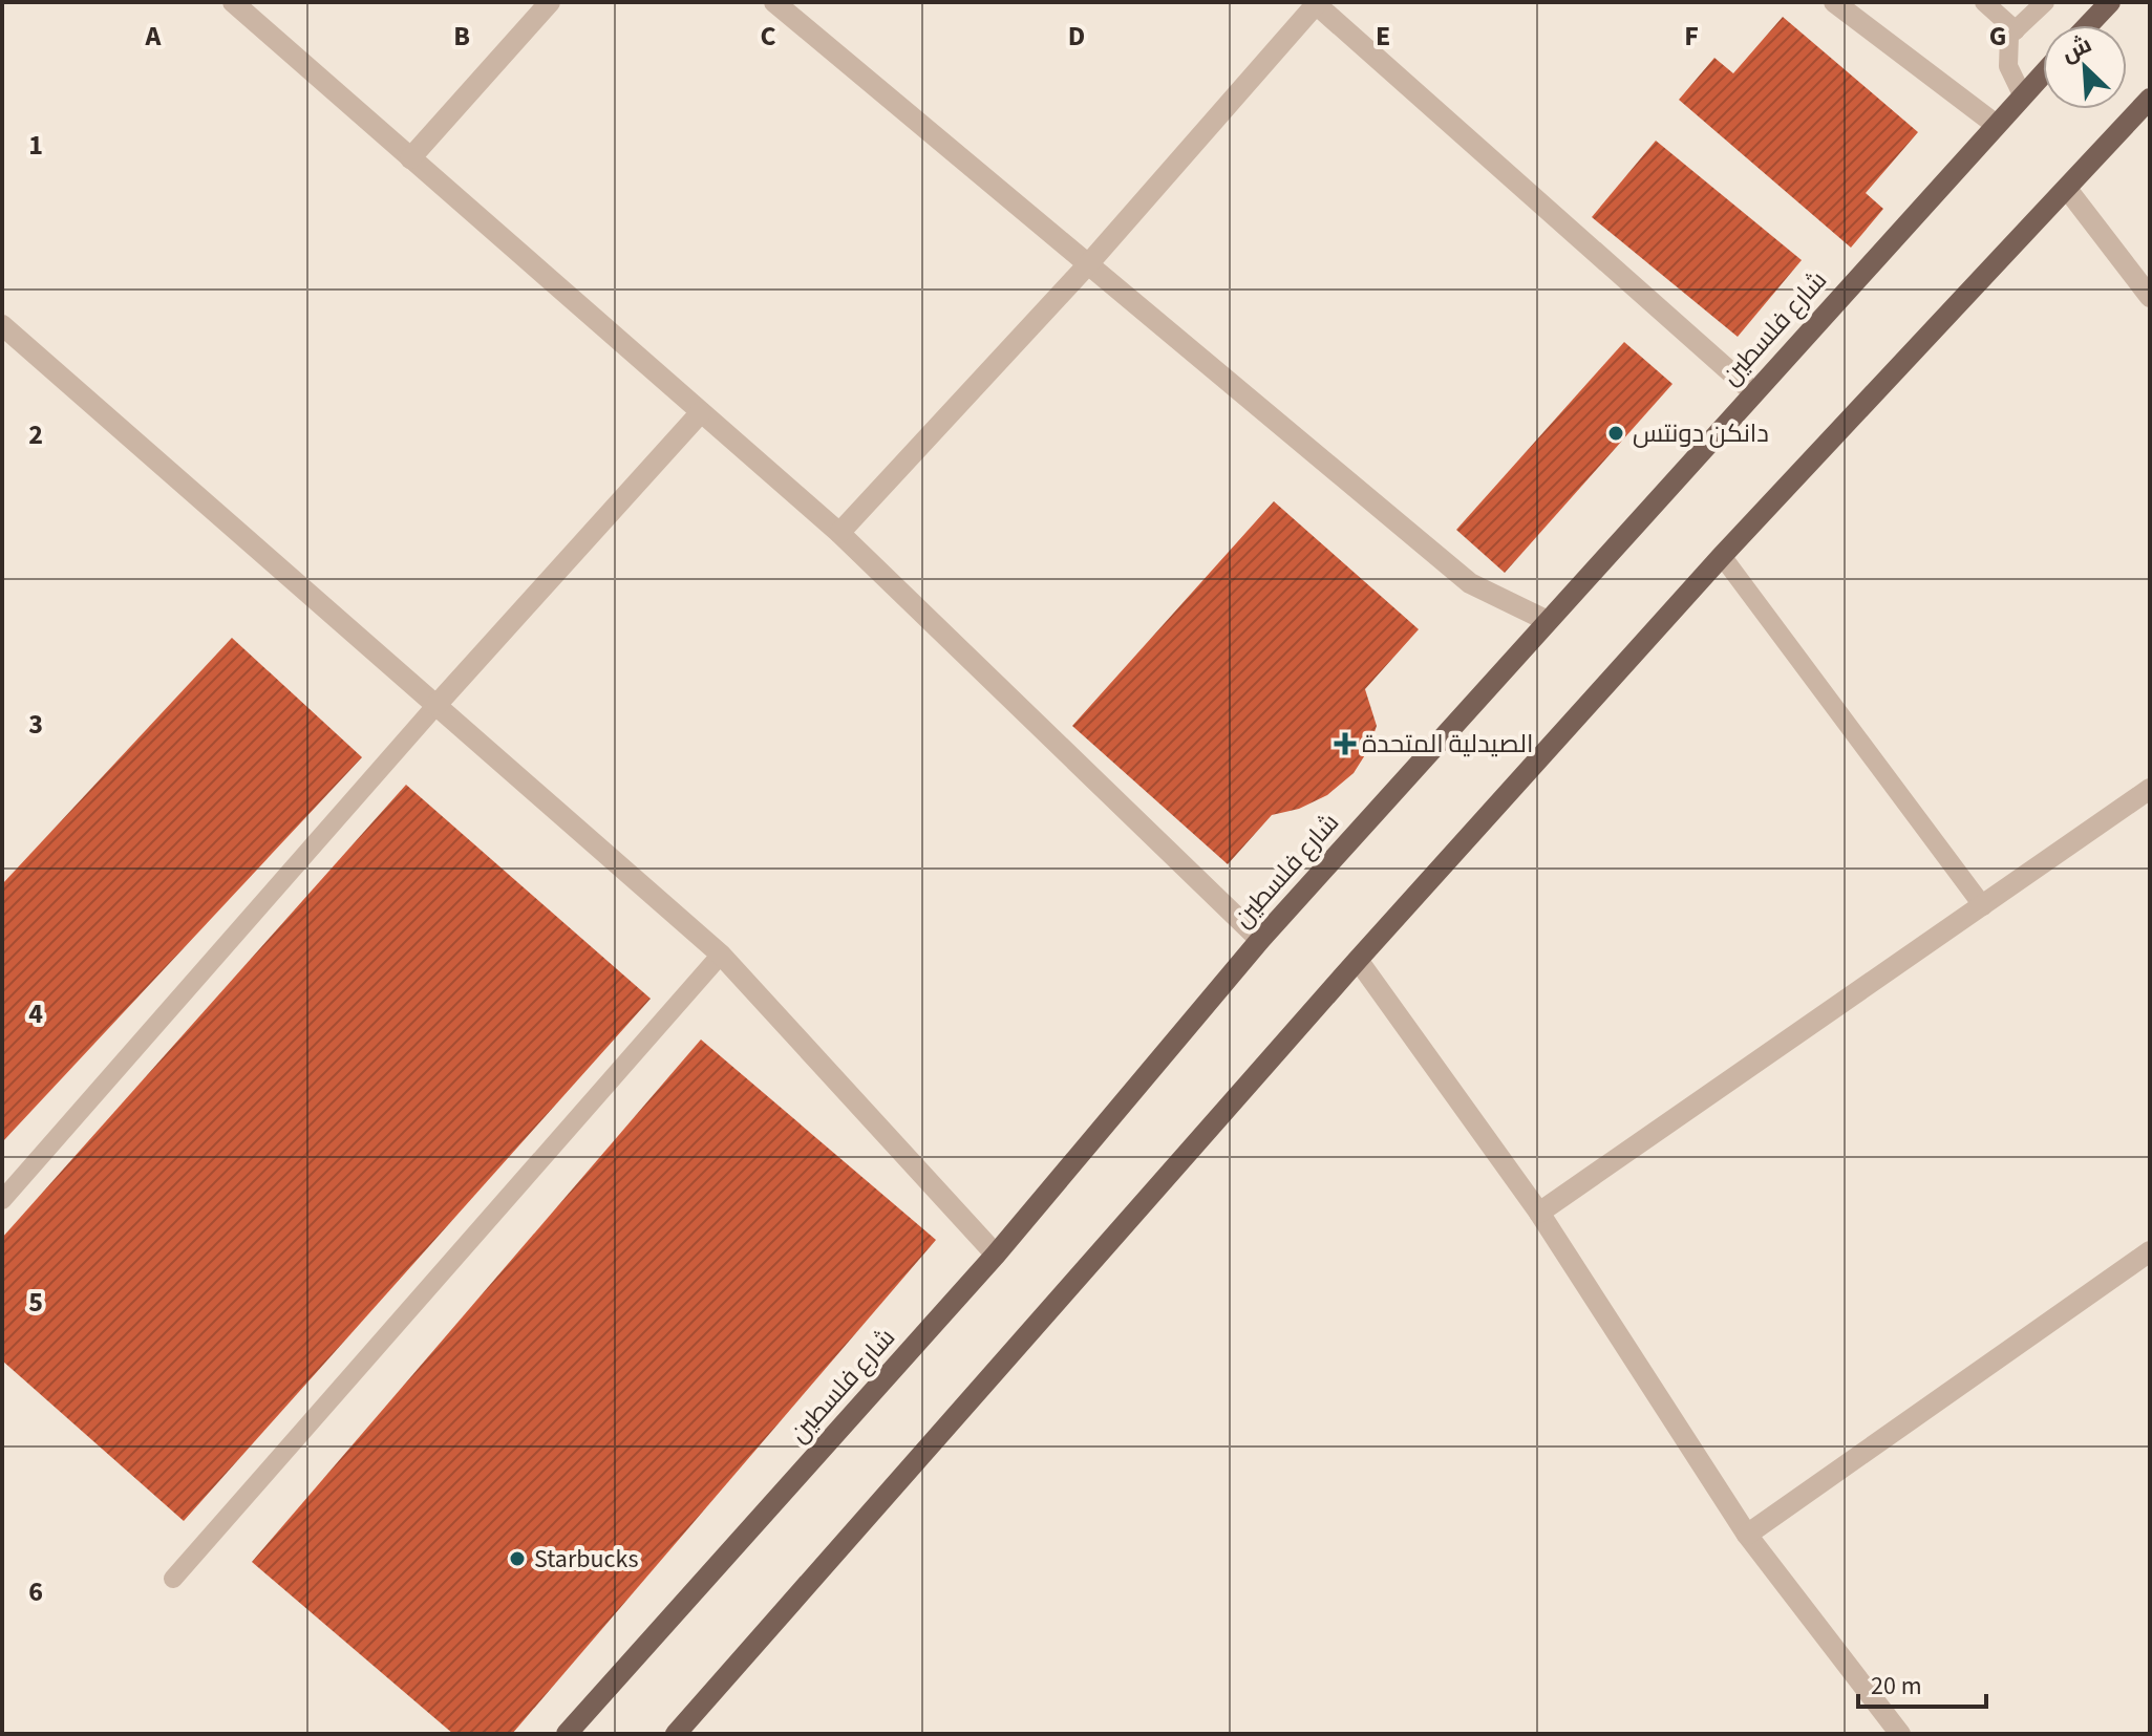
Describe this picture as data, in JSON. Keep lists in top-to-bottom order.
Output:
{
  "streets": {
    "main road": ["شارع فلسطين"]
  },
  "places": {
    "other": ["دانكن دونتس", "Starbucks"],
    "health": ["الصيدلية المتحدة"]
  },
  "scale_bar": "20 m",
  "north": "top left",
  "grid": {
    "columns": [
      "A",
      "B",
      "C",
      "D",
      "E",
      "F",
      "G"
    ],
    "rows": [
      "1",
      "2",
      "3",
      "4",
      "5",
      "6"
    ]
  }
}
